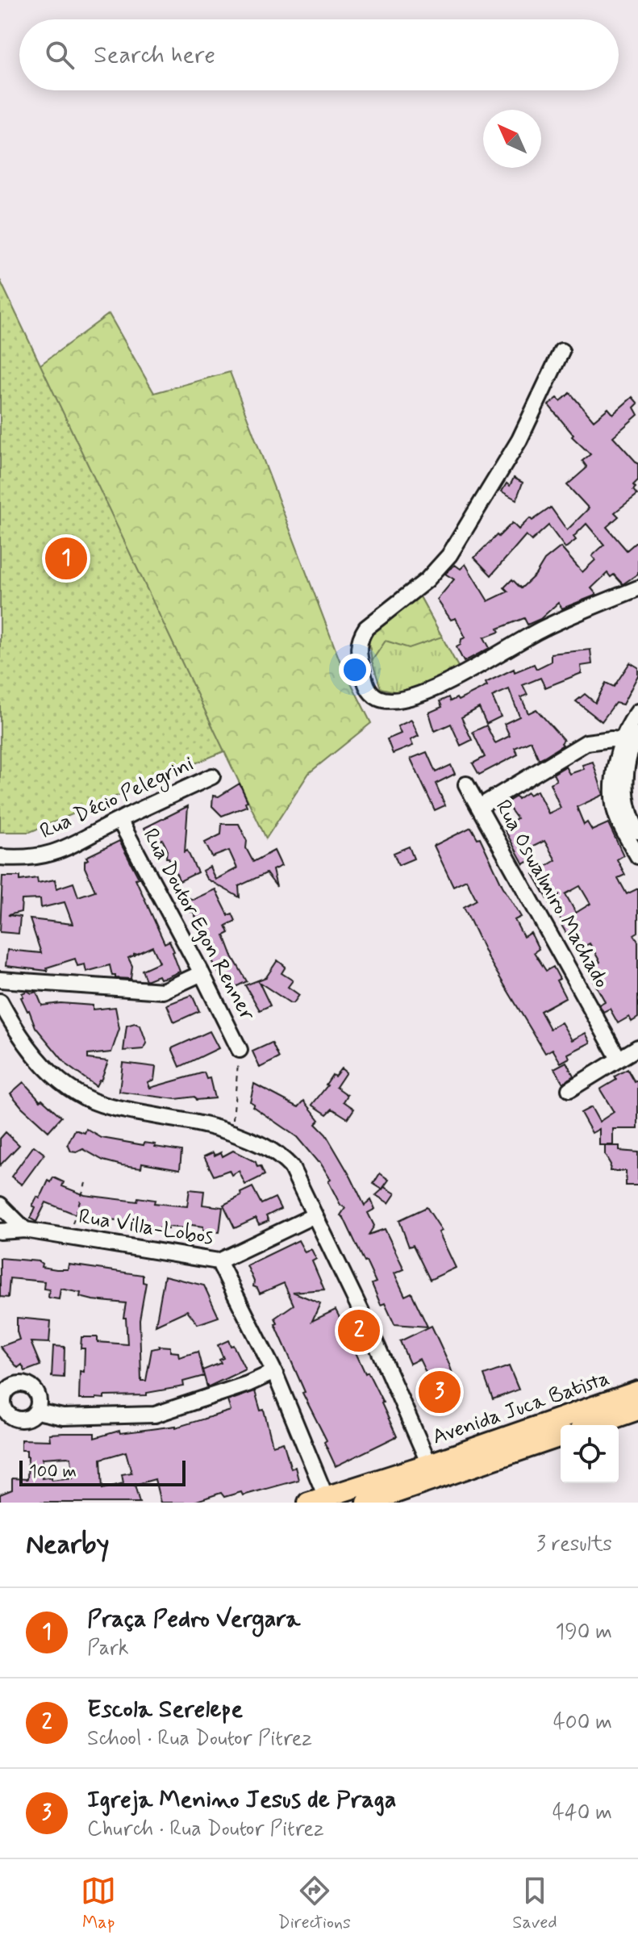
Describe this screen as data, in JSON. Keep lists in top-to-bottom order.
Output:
{
  "streets": {
    "main road": ["Avenida Juca Batista"],
    "street": [
      "Rua Décio Pelegrini",
      "Rua Oswalmiro Machado",
      "Rua Doutor Egon Renner",
      "Rua Villa-Lobos"
    ]
  },
  "crossings": [
    ["Rua Décio Pelegrini", "Rua Doutor Egon Renner"]
  ],
  "scale_bar": "100 m",
  "north": "top left",
  "page": {
    "search": "Search here",
    "pins": ["1", "2", "3"],
    "scale": "100 m",
    "heading": ["Nearby", "3 results"],
    "list": [
      {
        "mark": "1",
        "name": "Praça Pedro Vergara",
        "note": "Park",
        "value": "190 m"
      },
      {
        "mark": "2",
        "name": "Escola Serelepe",
        "note": "School · Rua Doutor Pitrez",
        "value": "400 m"
      },
      {
        "mark": "3",
        "name": "Igreja Menino Jesus de Praga",
        "note": "Church · Rua Doutor Pitrez",
        "value": "440 m"
      }
    ],
    "nav": ["Map", "Directions", "Saved"]
  }
}
